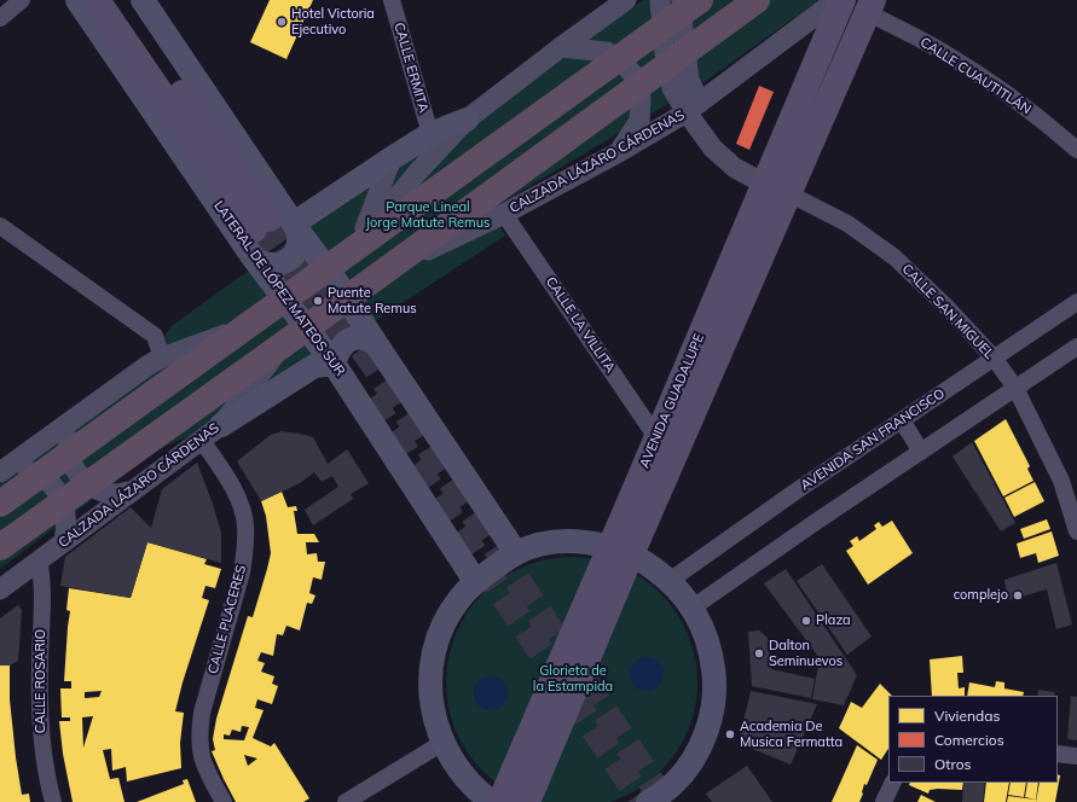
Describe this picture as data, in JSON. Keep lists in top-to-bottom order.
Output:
{
  "streets": {
    "highway": ["CALZADA LÁZARO CÁRDENAS"],
    "main road": ["LATERAL DE LÓPEZ MATEOS SUR", "AVENIDA GUADALUPE"],
    "street": [
      "CALLE ERMITA",
      "CALLE CUAUTITLÁN",
      "CALLE SAN MIGUEL",
      "CALLE LA VILLITA",
      "AVENIDA SAN FRANCISCO",
      "CALLE PLACERES",
      "CALLE ROSARIO"
    ]
  },
  "crossings": [
    ["CALLE CUAUTITLÁN", "AVENIDA GUADALUPE"],
    ["CALZADA LÁZARO CÁRDENAS", "LATERAL DE LÓPEZ MATEOS SUR"],
    ["CALZADA LÁZARO CÁRDENAS", "CALLE LA VILLITA"],
    ["CALZADA LÁZARO CÁRDENAS", "CALLE PLACERES"],
    ["CALZADA LÁZARO CÁRDENAS", "CALLE ROSARIO"],
    ["CALLE SAN MIGUEL", "AVENIDA GUADALUPE"],
    ["CALLE SAN MIGUEL", "AVENIDA SAN FRANCISCO"],
    ["CALLE LA VILLITA", "AVENIDA GUADALUPE"]
  ],
  "parks": ["Parque Lineal Jorge Matute Remus", "Glorieta de la Estampida"],
  "places": [
    "Hotel Victoria Ejecutivo",
    "Puente Matute Remus",
    "complejo",
    "Plaza",
    "Dalton Seminuevos",
    "Academia De Musica Fermatta"
  ],
  "legend": ["Viviendas", "Comercios", "Otros"]
}
